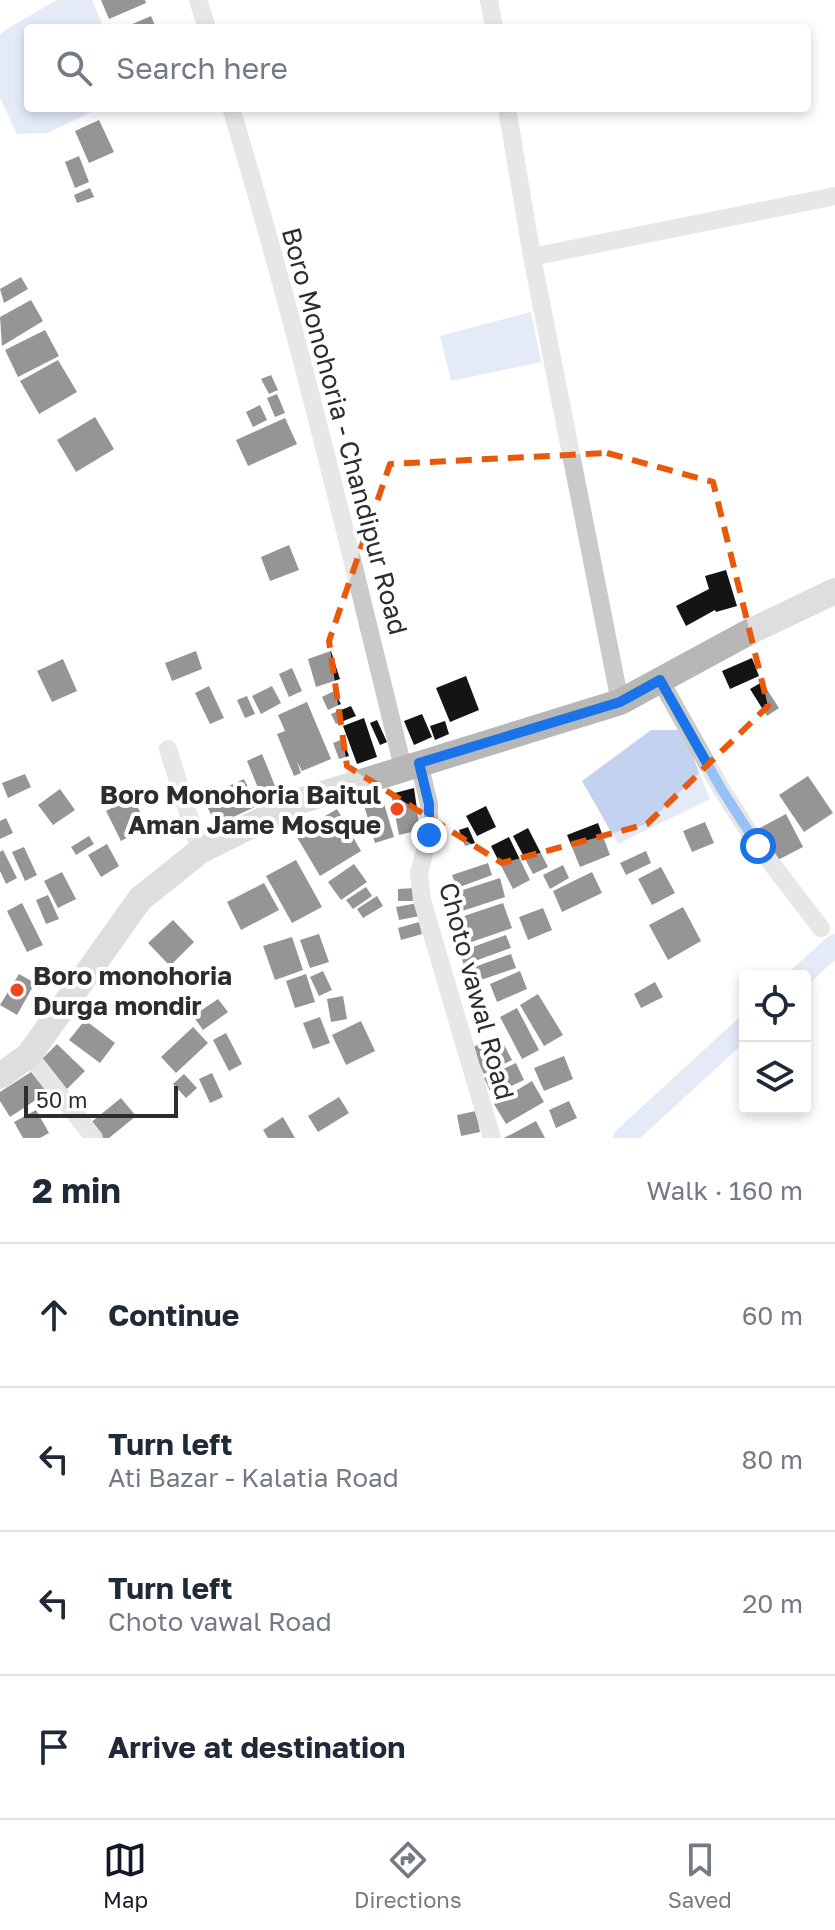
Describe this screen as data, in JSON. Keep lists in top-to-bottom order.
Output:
{
  "streets": {
    "street": ["Boro Monohoria - Chandipur Road", "Choto vawal Road"]
  },
  "crossings": [
    ["Boro Monohoria - Chandipur Road", "Choto vawal Road"]
  ],
  "places": ["Boro Monohoria Baitul Aman Jame Mosque", "Boro monohoria Durga mondir"],
  "scale_bar": "50 m",
  "page": {
    "search": "Search here",
    "scale": "50 m",
    "heading": ["2 min", "Walk · 160 m"],
    "list": [
      ["Continue", "60 m"],
      ["Turn left", "Ati Bazar - Kalatia Road", "80 m"],
      ["Turn left", "Choto vawal Road", "20 m"],
      "Arrive at destination"
    ],
    "nav": ["Map", "Directions", "Saved"]
  }
}
